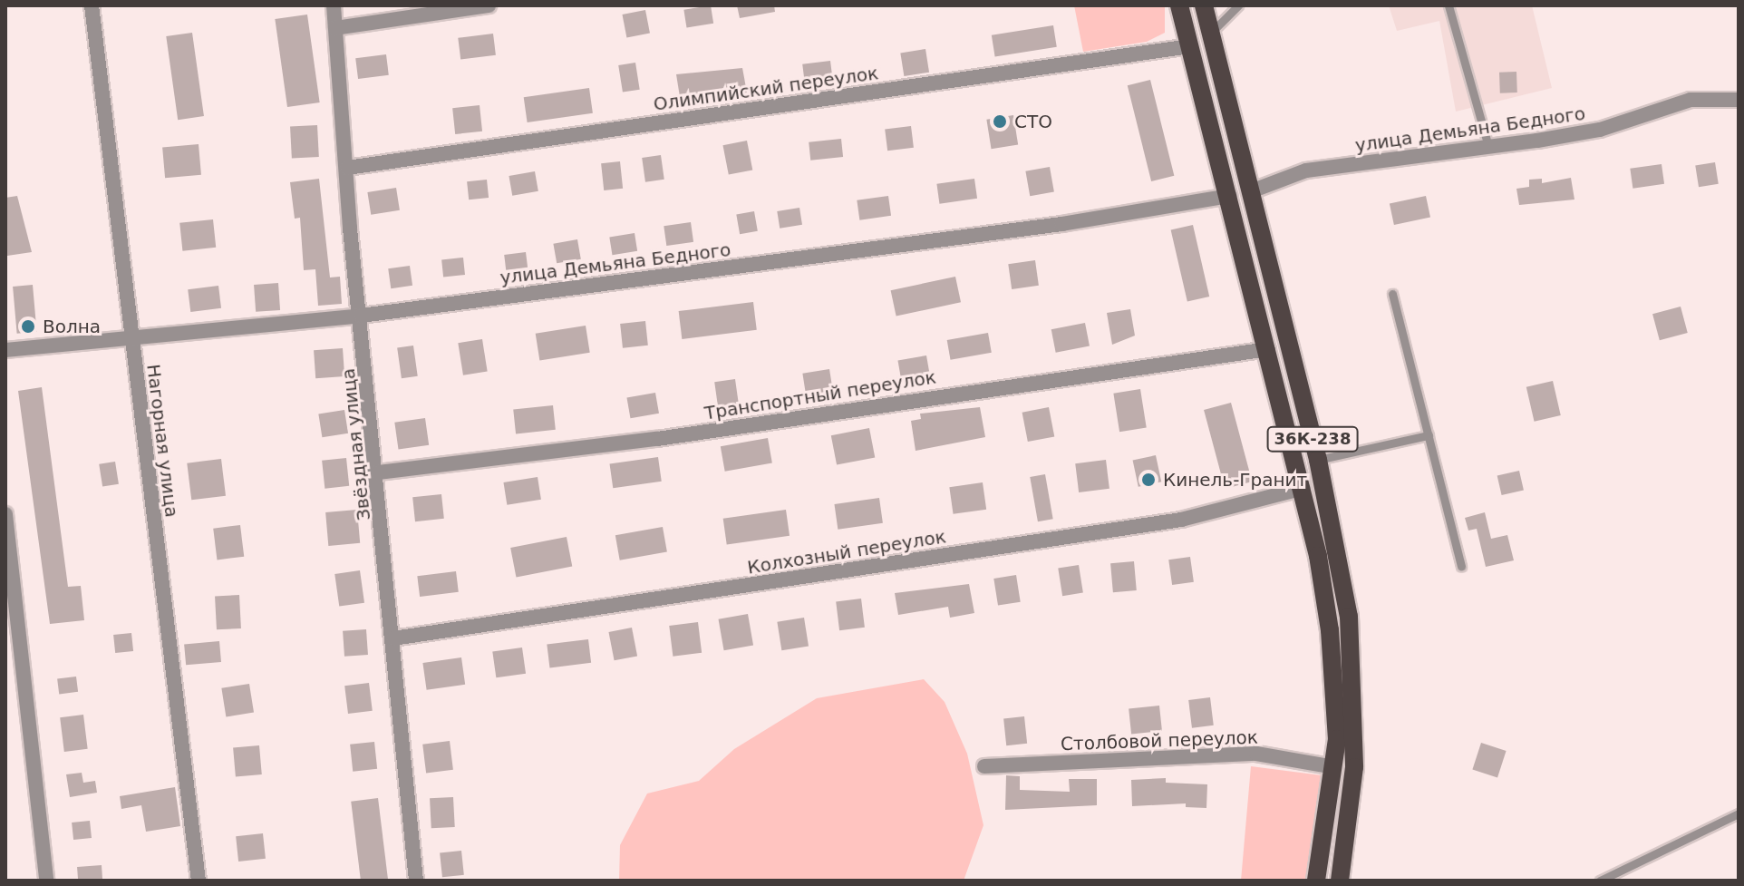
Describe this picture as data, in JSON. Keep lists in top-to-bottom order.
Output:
{
  "streets": {
    "main road": ["36К-238"],
    "street": [
      "Олимпийский переулок",
      "улица Демьяна Бедного",
      "Транспортный переулок",
      "Нагорная улица",
      "Звёздная улица",
      "Колхозный переулок",
      "Столбовой переулок"
    ]
  },
  "crossings": [
    ["Олимпийский переулок", "Звёздная улица"],
    ["улица Демьяна Бедного", "36К-238"],
    ["улица Демьяна Бедного", "Нагорная улица"],
    ["улица Демьяна Бедного", "Звёздная улица"],
    ["Транспортный переулок", "Звёздная улица"],
    ["Звёздная улица", "Колхозный переулок"]
  ],
  "places": ["СТО", "Волна", "Кинель-Гранит"]
}
